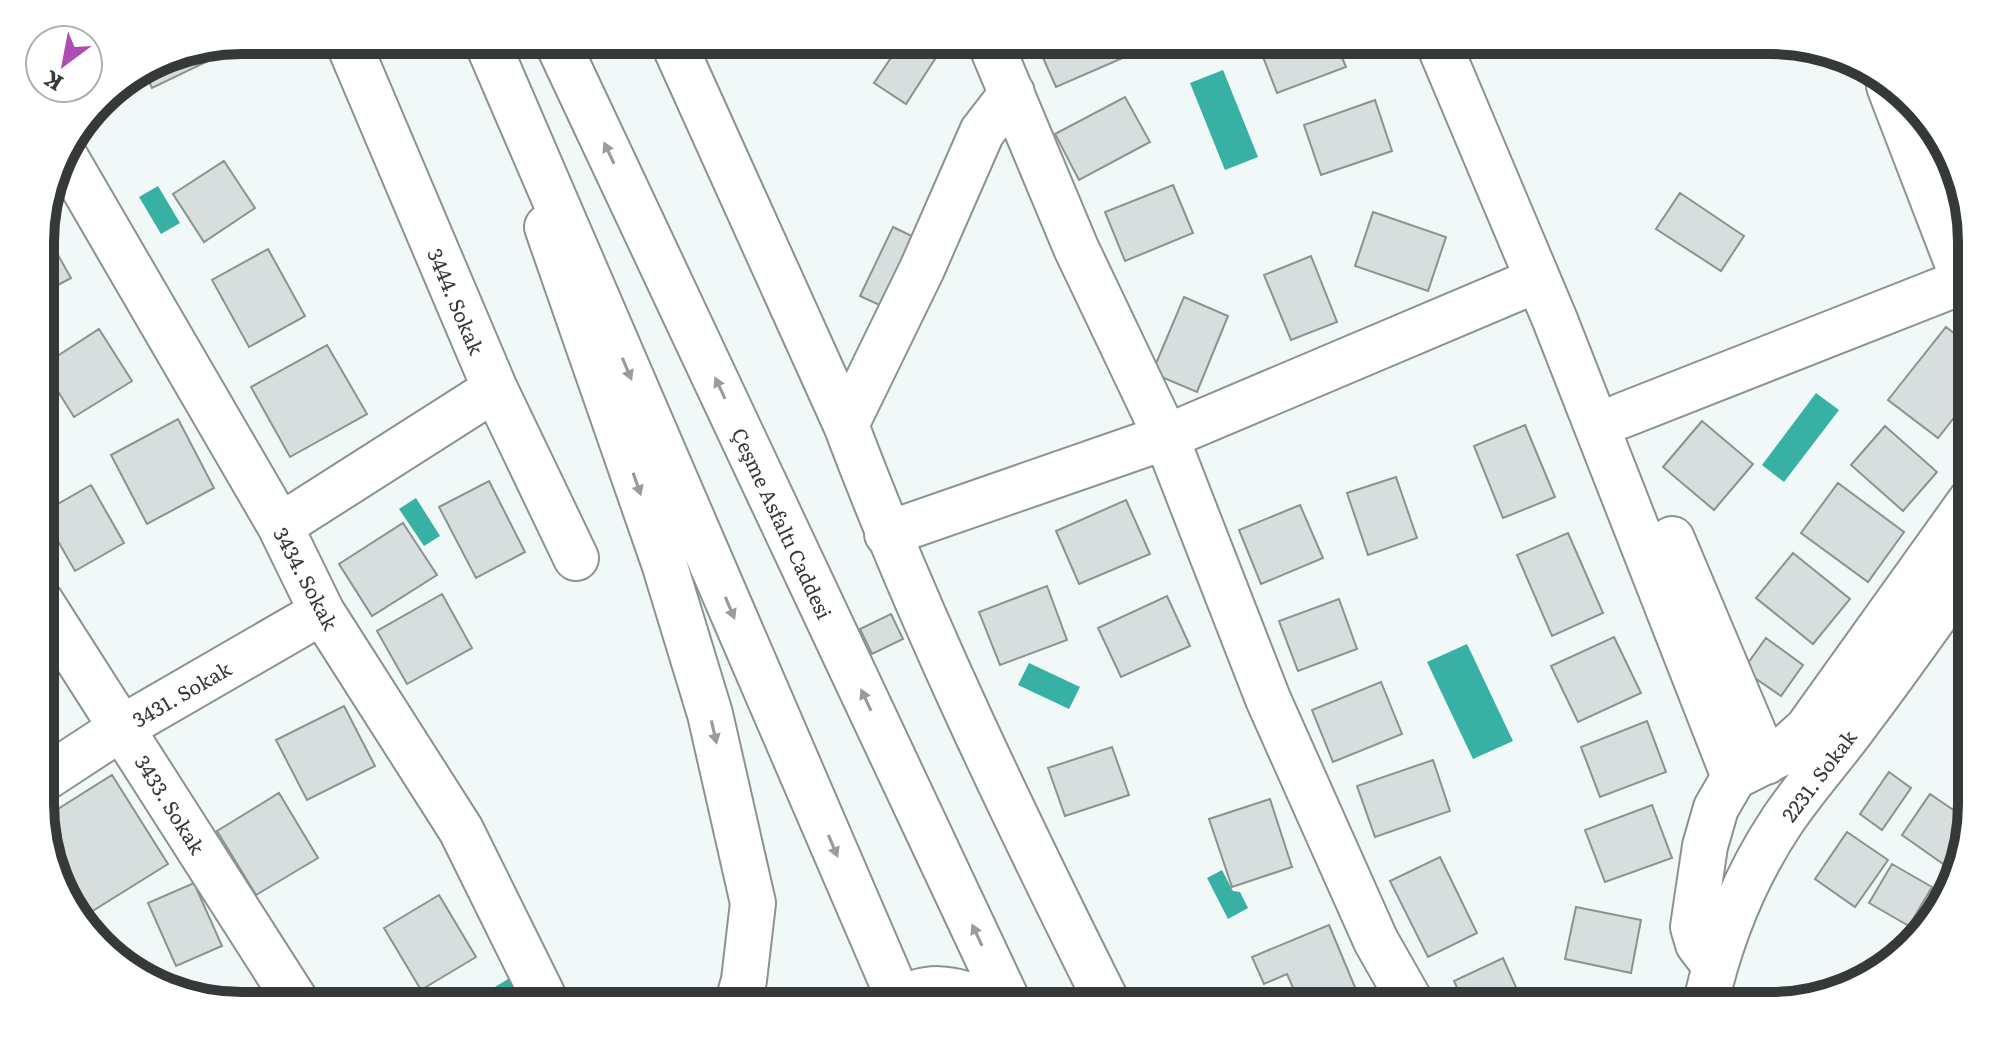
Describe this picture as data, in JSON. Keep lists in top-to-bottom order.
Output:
{
  "streets": {
    "main road": [
      "3444. Sokak",
      "Çeşme Asfaltı Caddesi",
      "3434. Sokak",
      "3431. Sokak",
      "2231. Sokak",
      "3433. Sokak"
    ]
  },
  "crossings": [
    ["3434. Sokak", "3431. Sokak"],
    ["3431. Sokak", "3433. Sokak"]
  ],
  "north": "bottom left"
}
